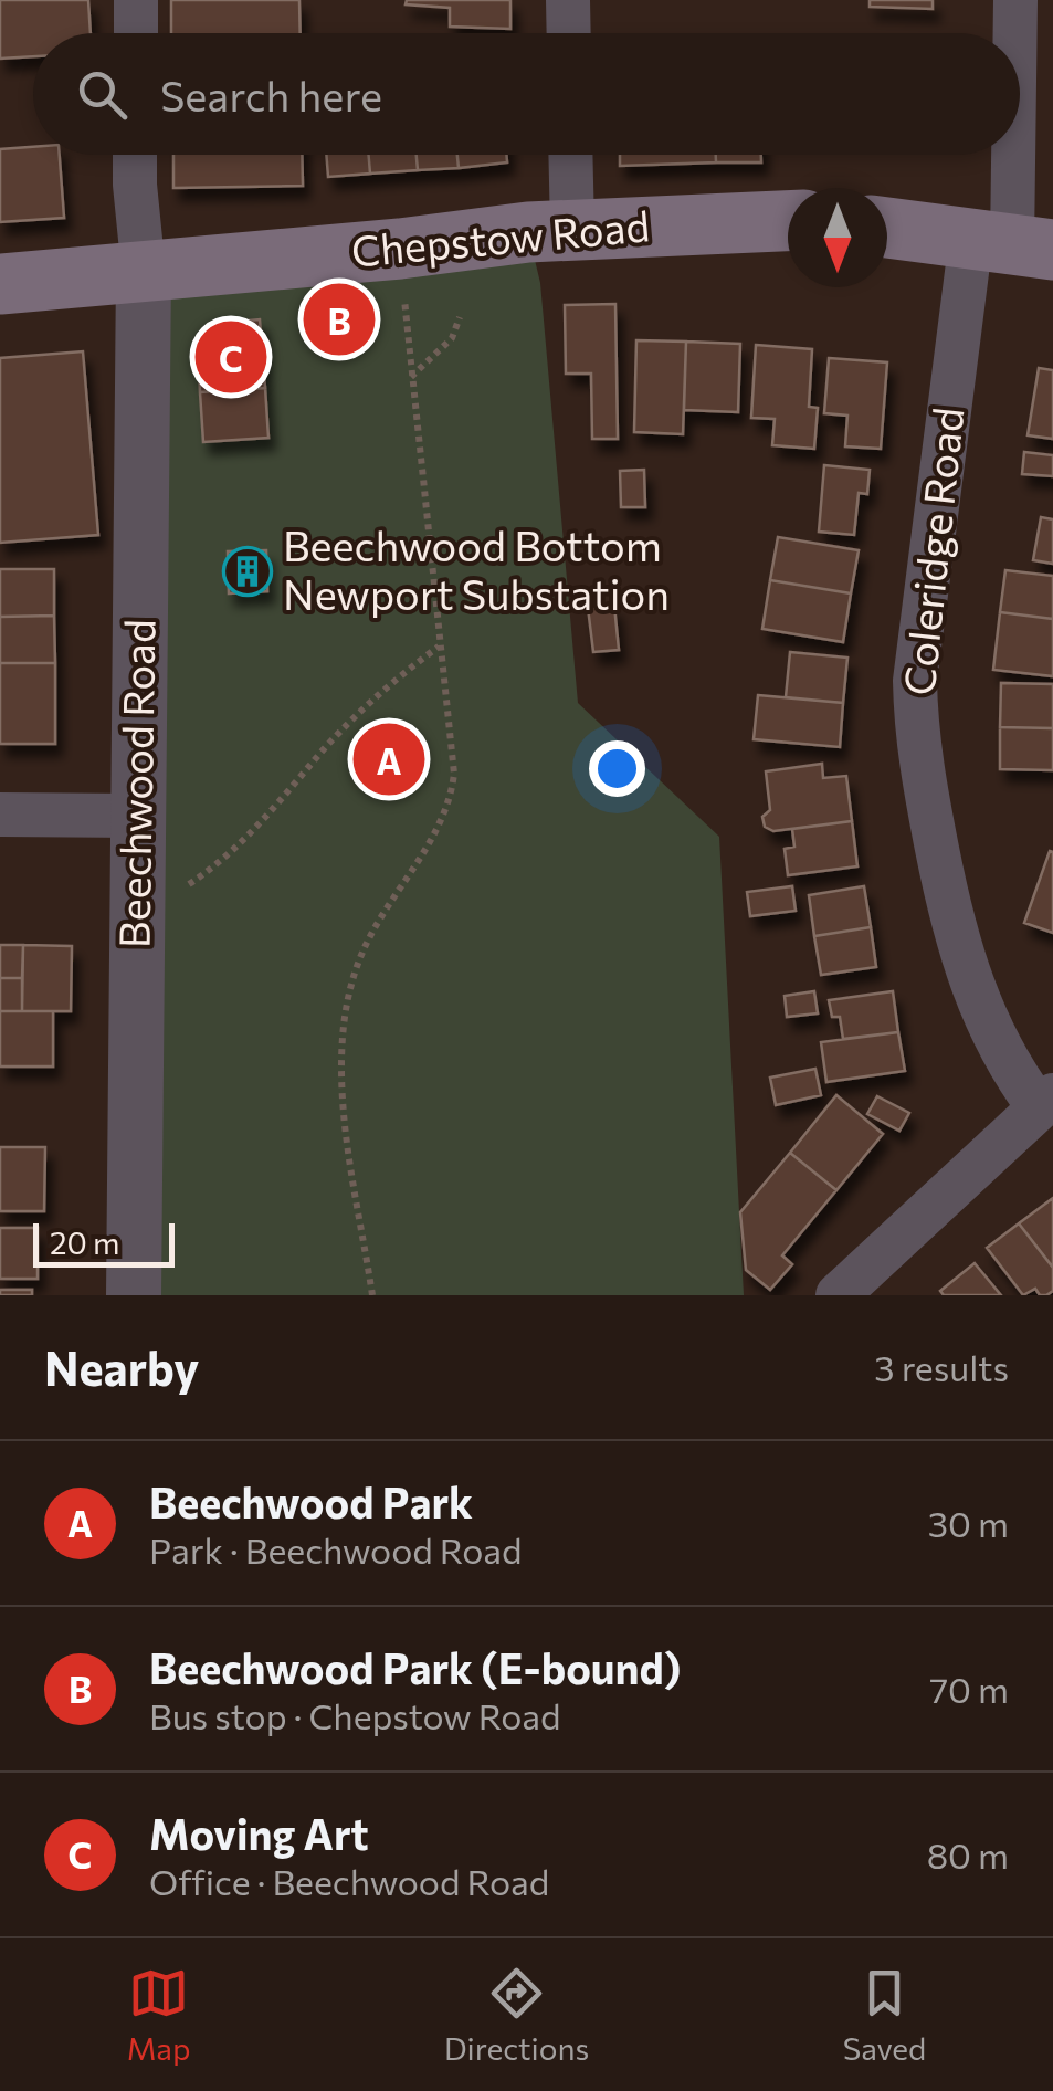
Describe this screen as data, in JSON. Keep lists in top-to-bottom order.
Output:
{
  "streets": {
    "main road": ["Chepstow Road"],
    "street": ["Coleridge Road", "Beechwood Road"]
  },
  "crossings": [
    ["Chepstow Road", "Beechwood Road"]
  ],
  "places": {
    "building": ["Beechwood Bottom Newport Substation"]
  },
  "scale_bar": "20 m",
  "north": "bottom",
  "page": {
    "search": "Search here",
    "pins": ["B", "C", "A"],
    "scale": "20 m",
    "heading": ["Nearby", "3 results"],
    "list": [
      {
        "mark": "A",
        "name": "Beechwood Park",
        "note": "Park · Beechwood Road",
        "value": "30 m"
      },
      {
        "mark": "B",
        "name": "Beechwood Park (E-bound)",
        "note": "Bus stop · Chepstow Road",
        "value": "70 m"
      },
      {
        "mark": "C",
        "name": "Moving Art",
        "note": "Office · Beechwood Road",
        "value": "80 m"
      }
    ],
    "nav": ["Map", "Directions", "Saved"]
  }
}
